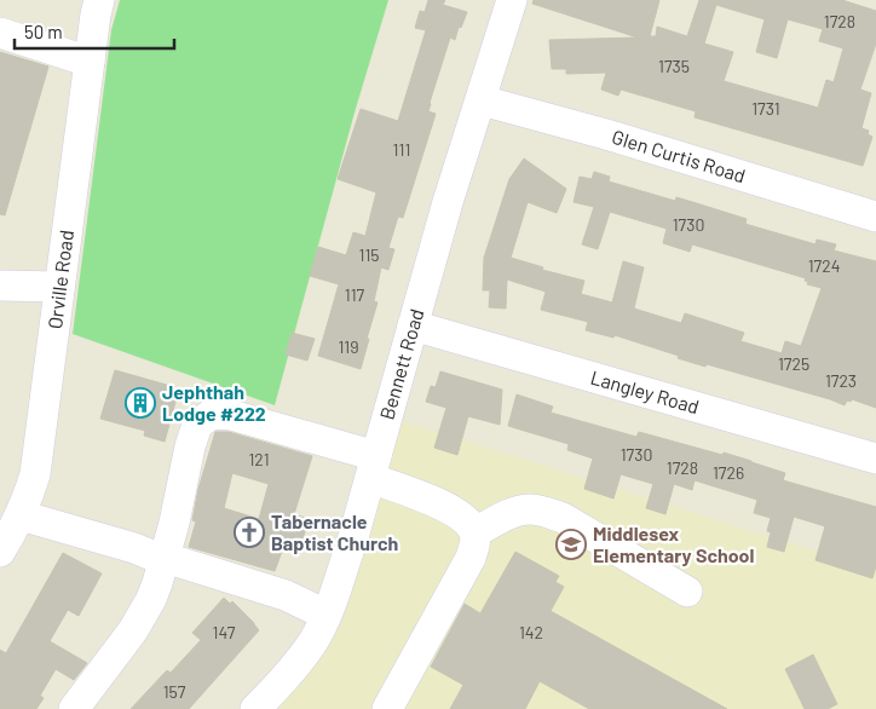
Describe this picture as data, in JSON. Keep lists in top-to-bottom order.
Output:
{
  "streets": {
    "street": [
      "Glen Curtis Road",
      "Orville Road",
      "Bennett Road",
      "Langley Road"
    ]
  },
  "crossings": [
    ["Glen Curtis Road", "Bennett Road"],
    ["Bennett Road", "Langley Road"]
  ],
  "places": {
    "building": ["Jephthah Lodge #222"],
    "church": ["Tabernacle Baptist Church"],
    "school or university": ["Middlesex Elementary School"]
  },
  "house_numbers": [
    "1728",
    "1735",
    "1731",
    "111",
    "1730",
    "115",
    "1724",
    "117",
    "119",
    "1725",
    "1723",
    "1730",
    "121",
    "1728",
    "1726",
    "147",
    "142",
    "157"
  ],
  "scale_bar": "50 m"
}
